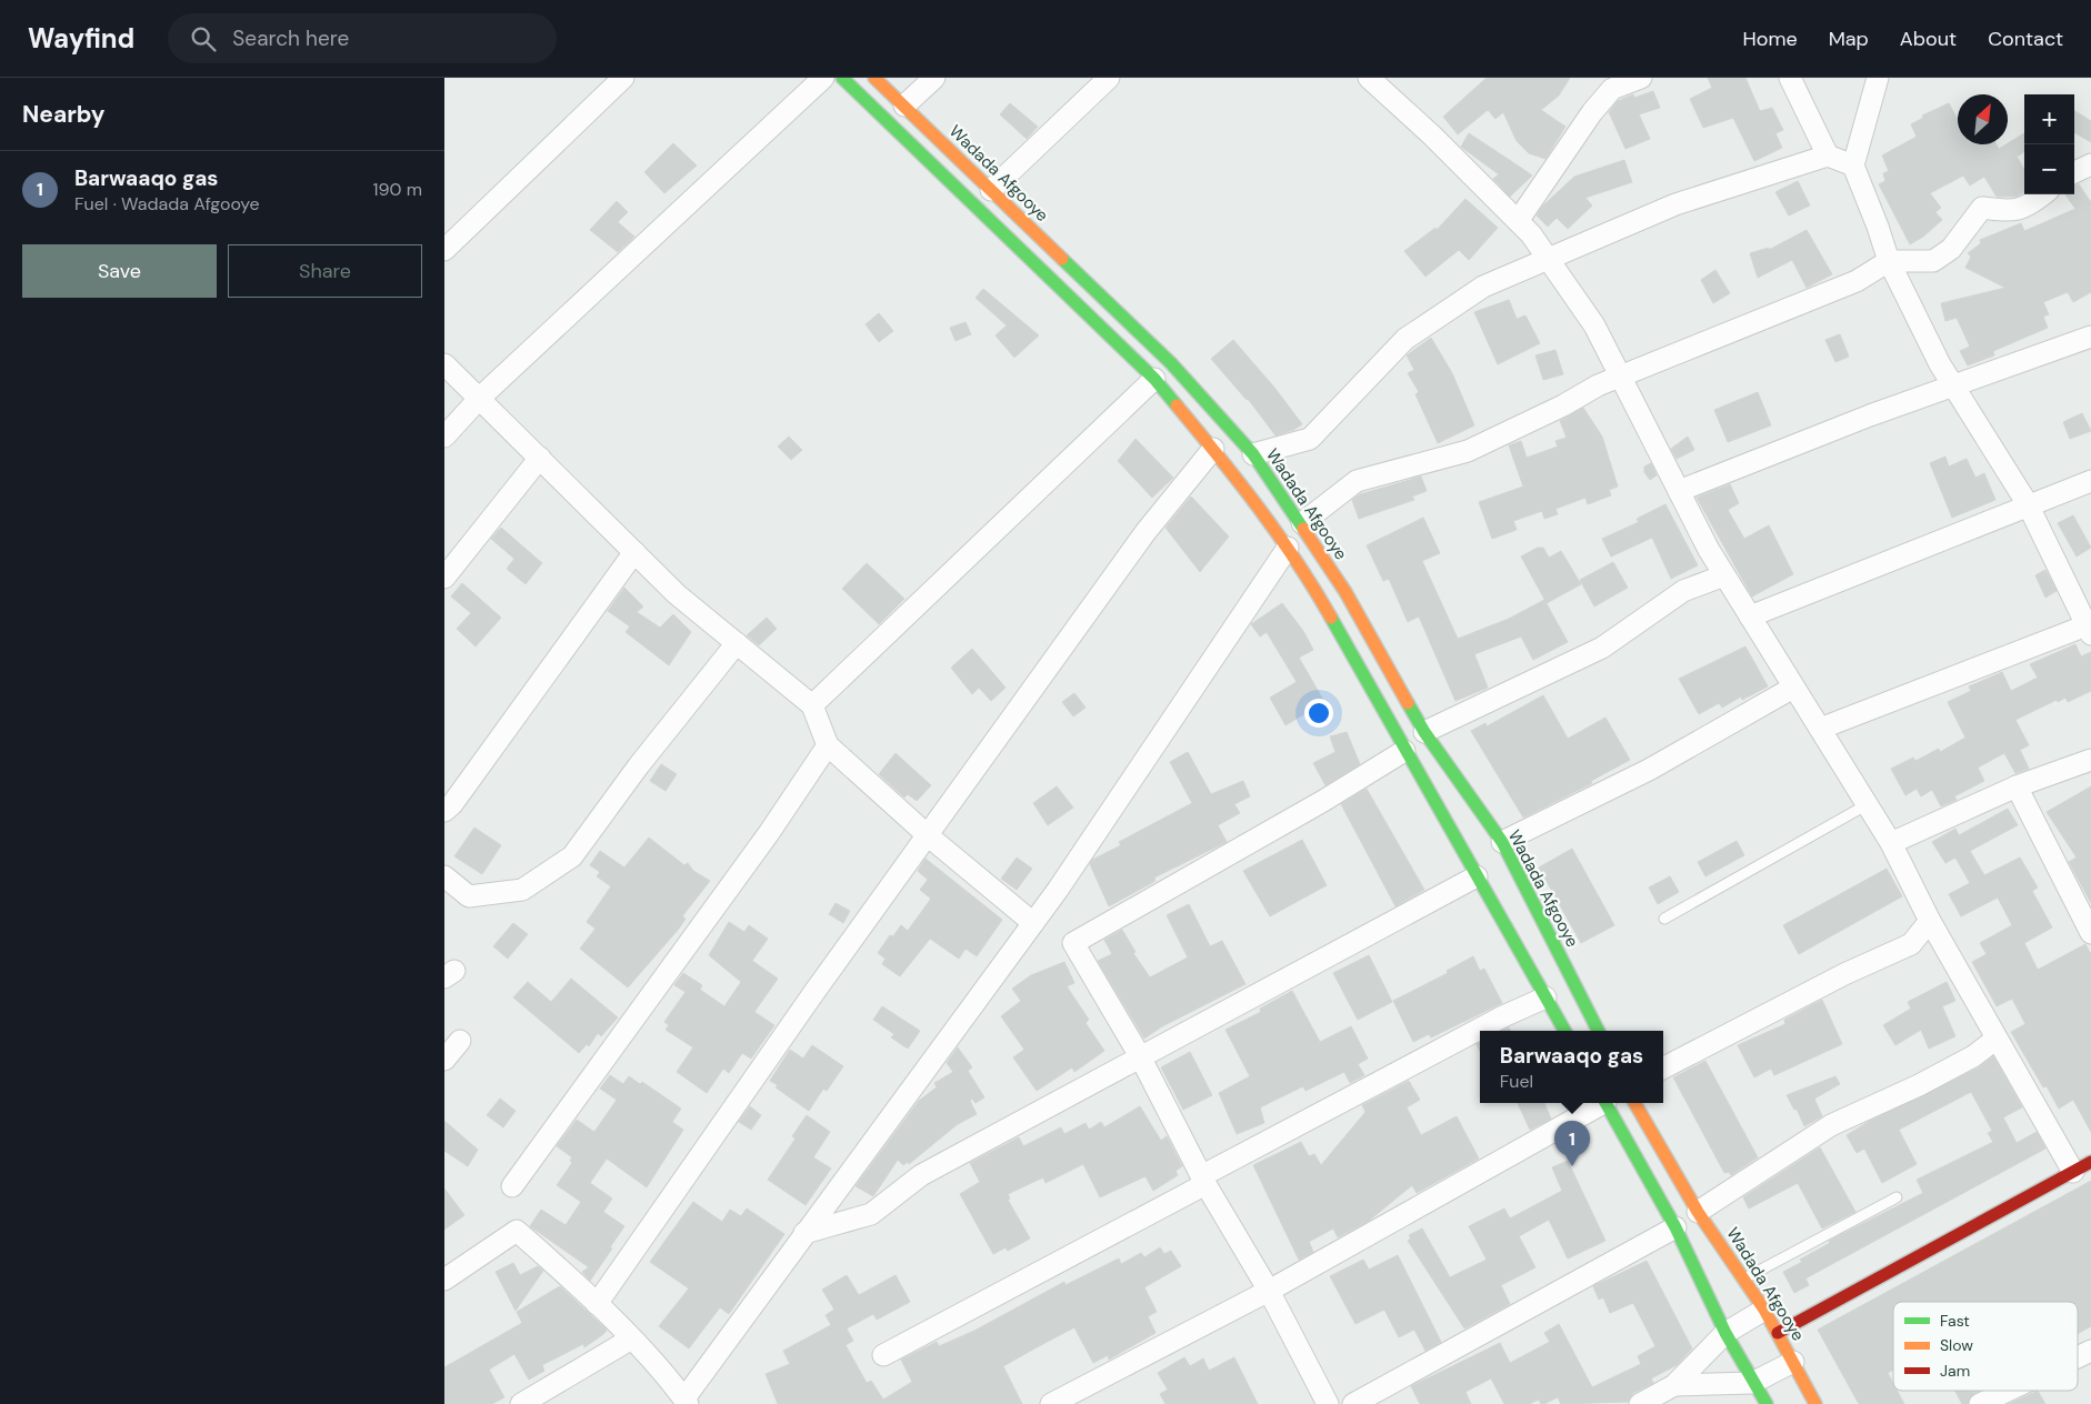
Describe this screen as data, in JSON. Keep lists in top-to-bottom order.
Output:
{
  "streets": {
    "main road": ["Wadada Afgooye"]
  },
  "legend": ["Fast", "Slow", "Jam"],
  "north": "top right",
  "page": {
    "header": "Wayfind",
    "search": "Search here",
    "nav": [
      "Home",
      "Map",
      "About",
      "Contact"
    ],
    "heading": "Nearby",
    "map_buttons": ["+", "−"],
    "list": [
      {
        "mark": "1",
        "name": "Barwaaqo gas",
        "note": "Fuel · Wadada Afgooye",
        "value": "190 m"
      }
    ],
    "buttons": ["Save", "Share"],
    "popup": ["Barwaaqo gas", "Fuel"],
    "pins": "1"
  }
}
